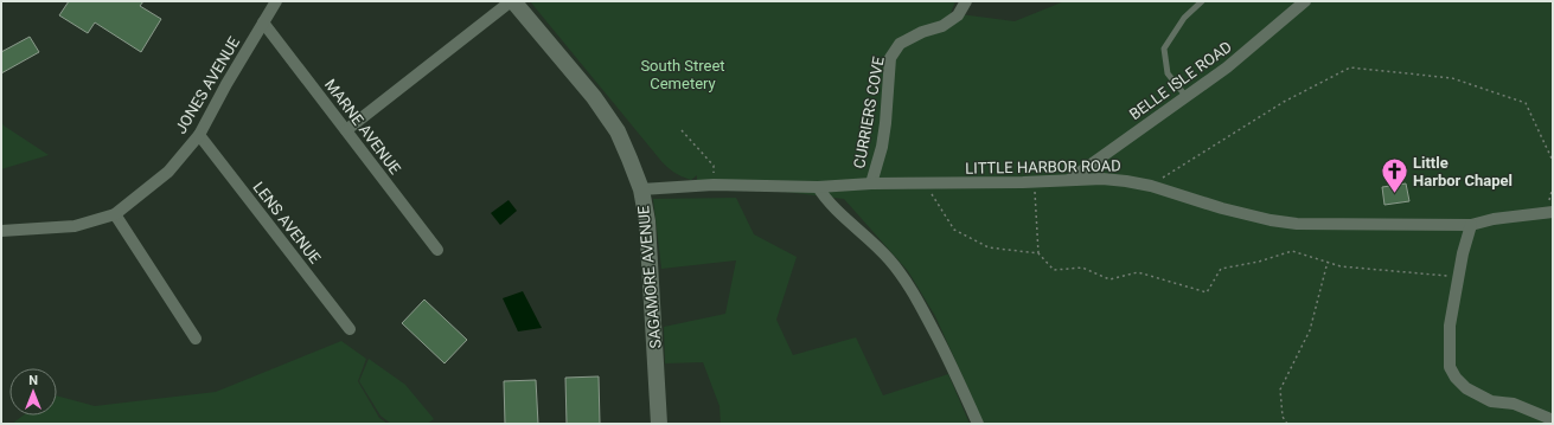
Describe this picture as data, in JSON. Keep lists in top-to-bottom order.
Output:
{
  "streets": {
    "main road": ["SAGAMORE AVENUE"],
    "street": [
      "BELLE ISLE ROAD",
      "JONES AVENUE",
      "CURRIERS COVE",
      "MARNE AVENUE",
      "LITTLE HARBOR ROAD",
      "LENS AVENUE"
    ]
  },
  "crossings": [
    ["BELLE ISLE ROAD", "LITTLE HARBOR ROAD"],
    ["JONES AVENUE", "MARNE AVENUE"],
    ["JONES AVENUE", "LENS AVENUE"],
    ["CURRIERS COVE", "LITTLE HARBOR ROAD"],
    ["LITTLE HARBOR ROAD", "SAGAMORE AVENUE"]
  ],
  "parks": ["South Street Cemetery"],
  "places": {
    "church": ["Little Harbor Chapel"]
  },
  "north": "top"
}
